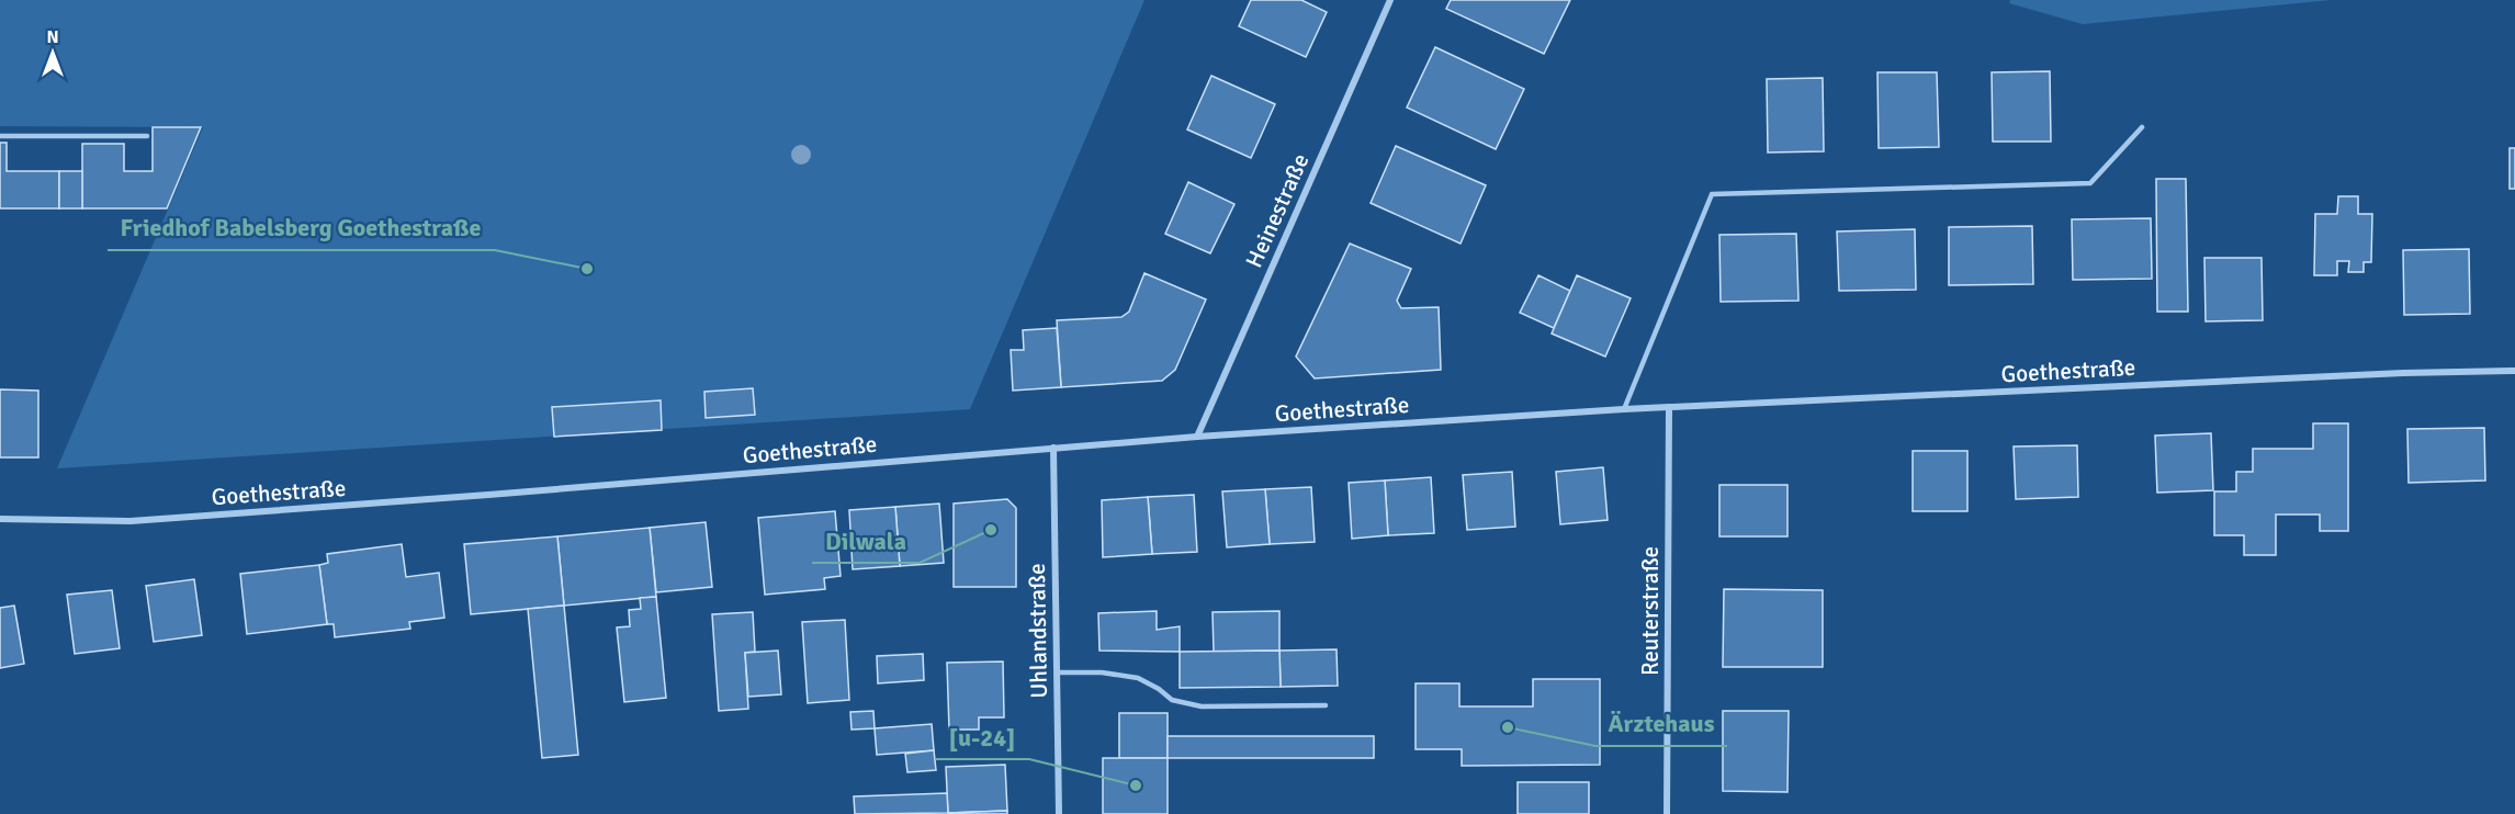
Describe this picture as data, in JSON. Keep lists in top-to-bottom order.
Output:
{
  "streets": {
    "street": [
      "Heinestraße",
      "Goethestraße",
      "Reuterstraße",
      "Uhlandstraße"
    ]
  },
  "crossings": [
    ["Heinestraße", "Goethestraße"],
    ["Goethestraße", "Reuterstraße"],
    ["Goethestraße", "Uhlandstraße"]
  ],
  "places": [
    "Friedhof Babelsberg Goethestraße",
    "Dilwala",
    "Ärztehaus",
    "[u-24]"
  ],
  "north": "top"
}
